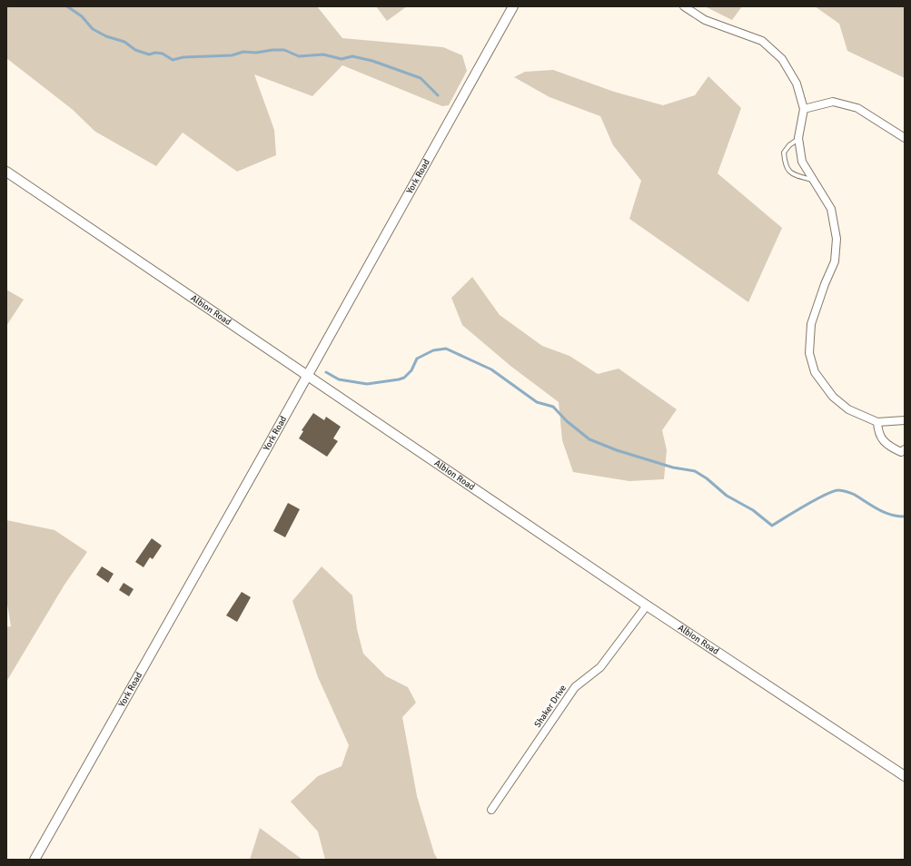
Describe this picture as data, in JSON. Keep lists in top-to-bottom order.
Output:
{
  "streets": {
    "street": ["York Road", "Albion Road", "Shaker Drive"]
  },
  "crossings": [
    ["York Road", "Albion Road"],
    ["Albion Road", "Shaker Drive"]
  ]
}
